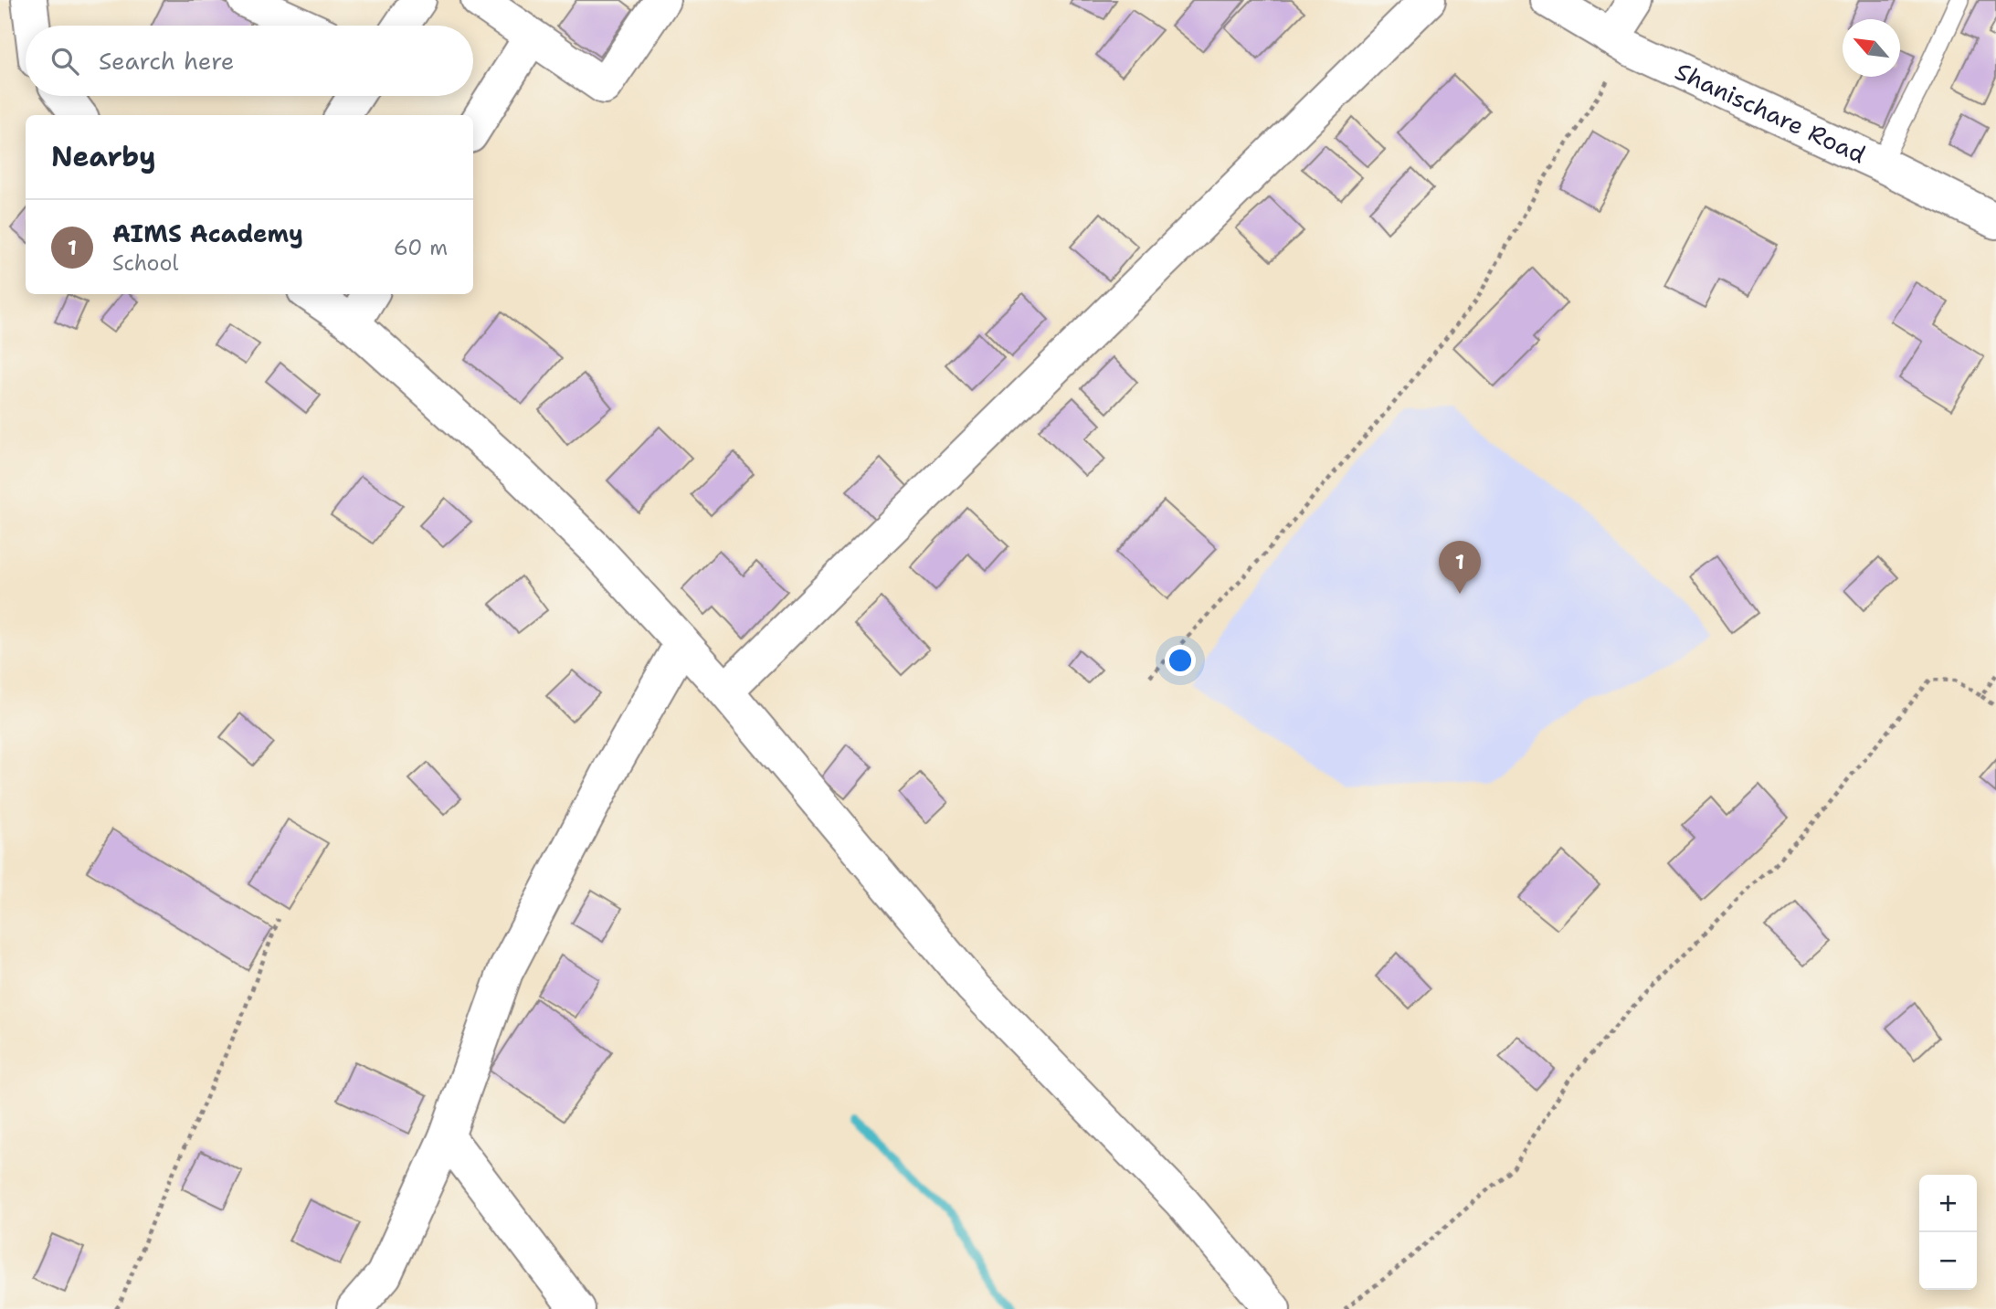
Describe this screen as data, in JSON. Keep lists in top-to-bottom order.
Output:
{
  "streets": {
    "street": ["Shanischare Road"]
  },
  "north": "top left",
  "page": {
    "search": "Search here",
    "heading": "Nearby",
    "list": [
      {
        "mark": "1",
        "name": "AIMS Academy",
        "note": "School",
        "value": "60 m"
      }
    ],
    "pins": "1",
    "map_buttons": ["+", "−"]
  }
}
